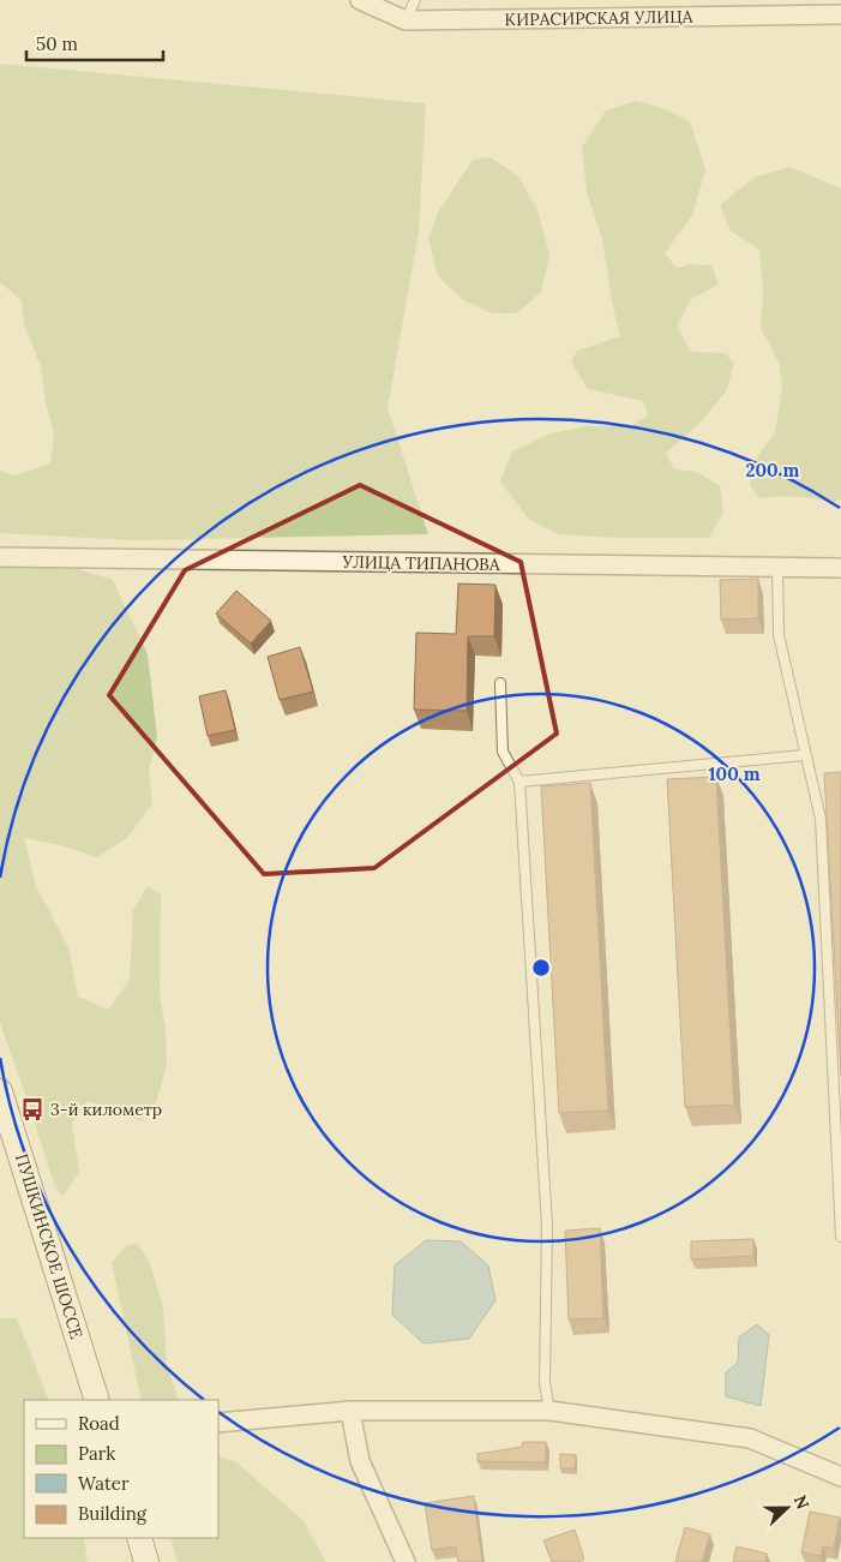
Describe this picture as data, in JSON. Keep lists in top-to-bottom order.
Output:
{
  "streets": {
    "main road": ["ПУШКИНСКОЕ ШОССЕ"],
    "street": ["КИРАСИРСКАЯ УЛИЦА", "УЛИЦА ТИПАНОВА"]
  },
  "places": {
    "bus stop": ["3-й километр"]
  },
  "legend": [
    "Road",
    "Park",
    "Water",
    "Building"
  ],
  "scale_bar": "50 m",
  "north": "right",
  "rings": ["200 m", "100 m"]
}
